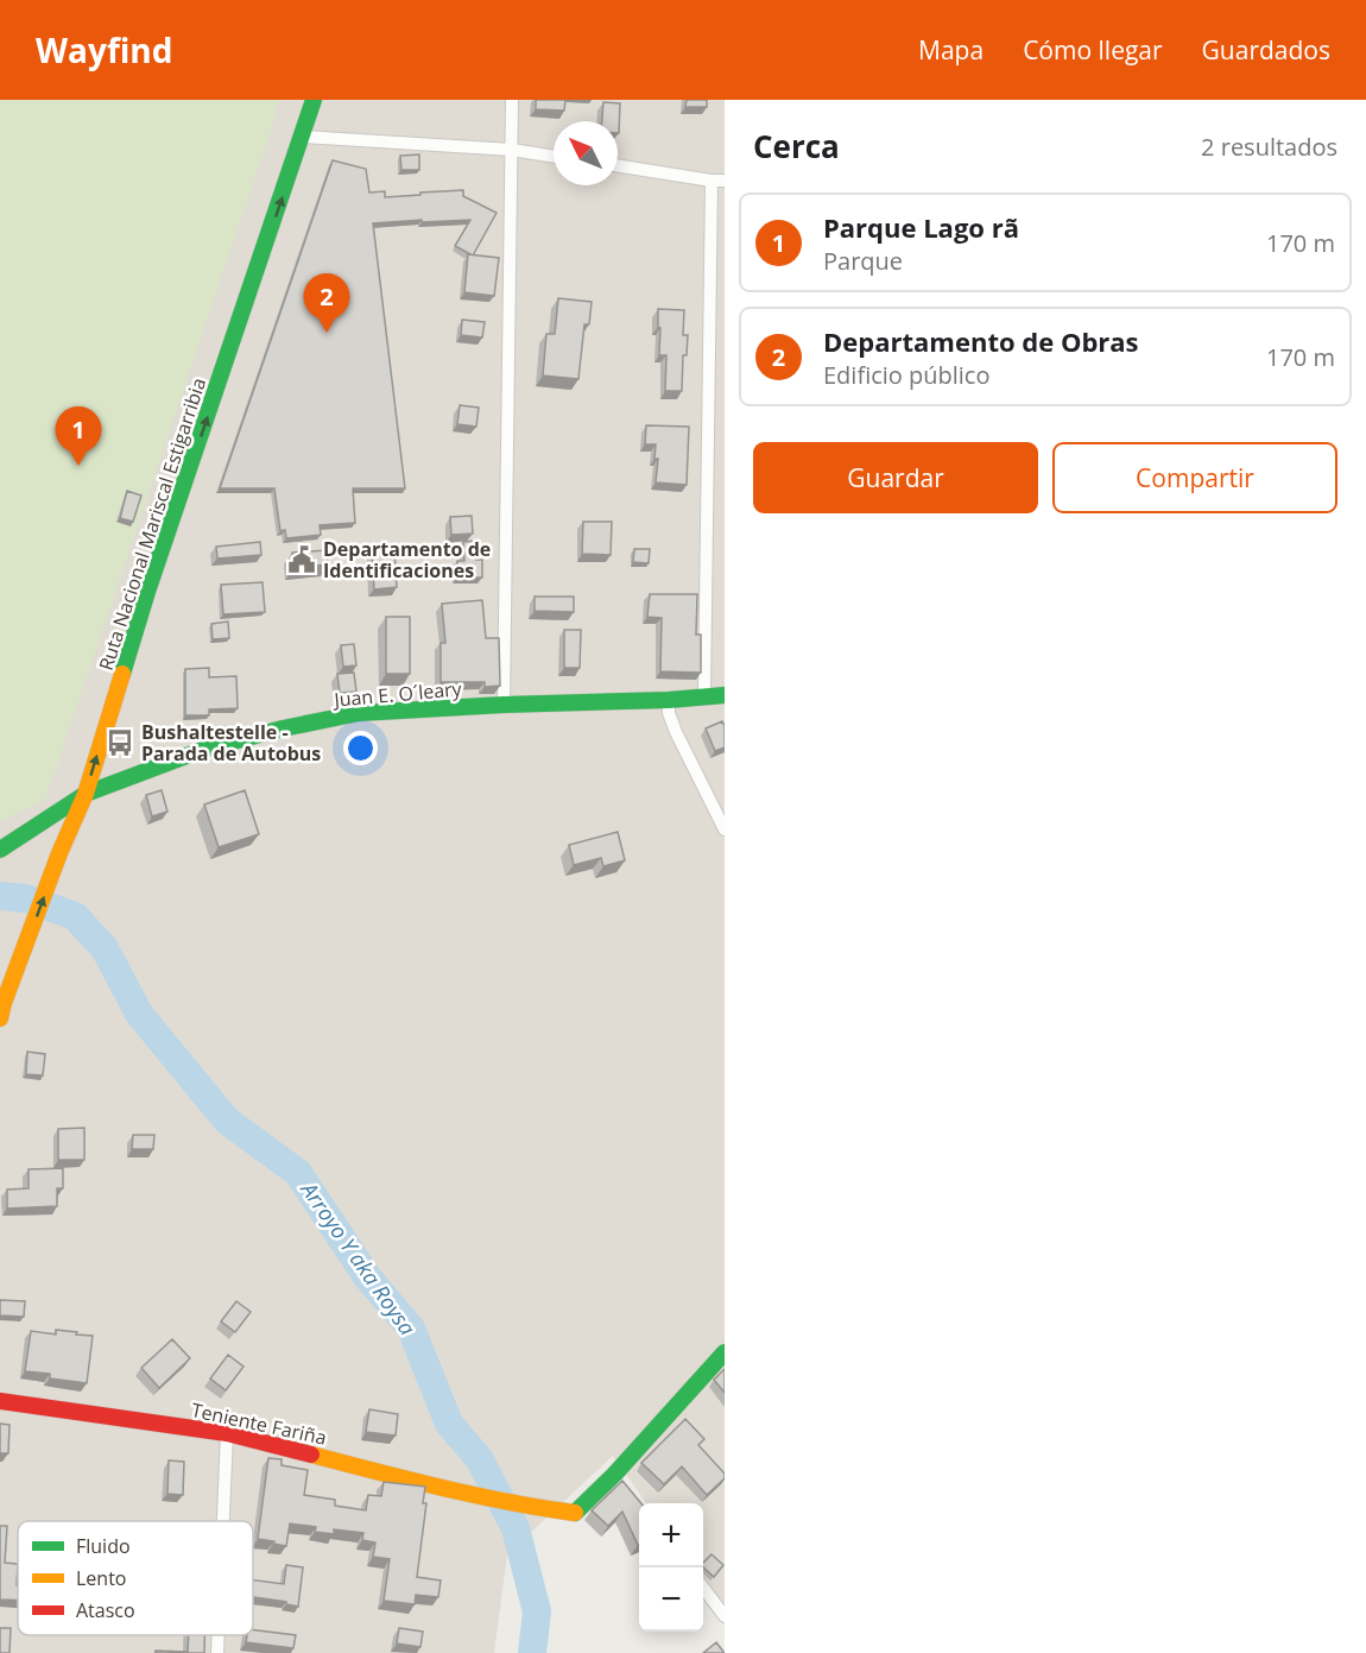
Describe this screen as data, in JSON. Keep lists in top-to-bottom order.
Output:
{
  "streets": {
    "street": ["Ruta Nacional Mariscal Estigarribia", "Juan E. O´leary", "Teniente Fariña"]
  },
  "crossings": [
    ["Ruta Nacional Mariscal Estigarribia", "Juan E. O´leary"]
  ],
  "one_way": ["Ruta Nacional Mariscal Estigarribia"],
  "water": ["Arroyo Y aka Roysa"],
  "places": {
    "public building": ["Departamento de Identificaciones"],
    "bus stop": ["Bushaltestelle - Parada de Autobus"]
  },
  "legend": ["Fluido", "Lento", "Atasco"],
  "north": "top left",
  "page": {
    "header": "Wayfind",
    "nav": ["Mapa", "Cómo llegar", "Guardados"],
    "heading": ["Cerca", "2 resultados"],
    "list": [
      {
        "mark": "1",
        "name": "Parque Lago rã",
        "note": "Parque",
        "value": "170 m"
      },
      {
        "mark": "2",
        "name": "Departamento de Obras",
        "note": "Edificio público",
        "value": "170 m"
      }
    ],
    "pins": ["2", "1"],
    "buttons": ["Guardar", "Compartir"],
    "map_buttons": ["+", "−"]
  }
}
